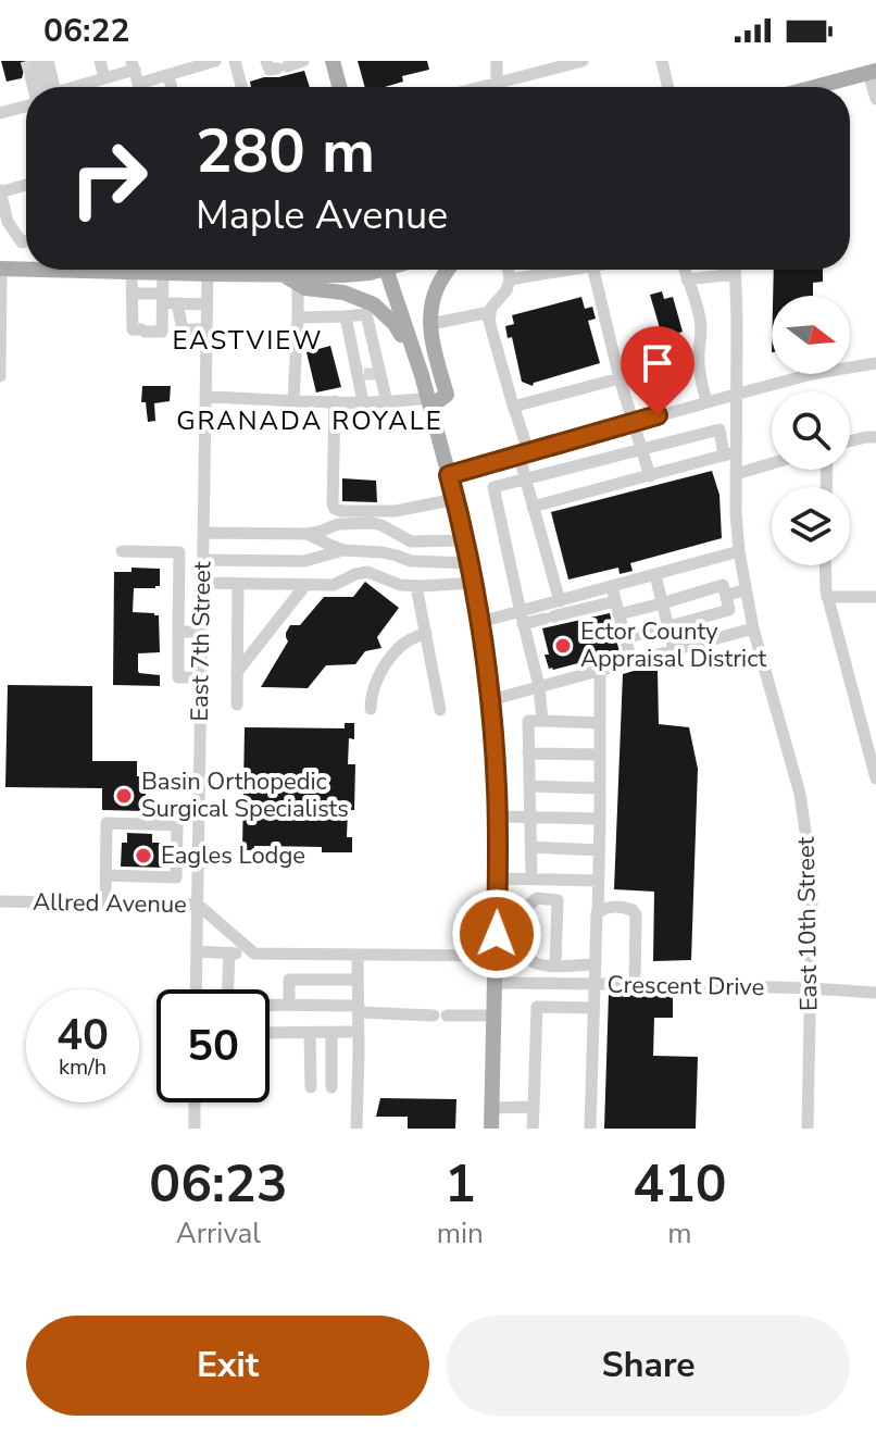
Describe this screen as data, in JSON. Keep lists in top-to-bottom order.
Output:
{
  "streets": {
    "street": [
      "East 7th Street",
      "Allred Avenue",
      "East 10th Street",
      "Crescent Drive"
    ]
  },
  "crossings": [
    ["East 7th Street", "Allred Avenue"],
    ["East 10th Street", "Crescent Drive"]
  ],
  "districts": ["EASTVIEW", "GRANADA ROYALE"],
  "places": ["Ector County Appraisal District", "Basin Orthopedic Surgical Specialists", "Eagles Lodge"],
  "north": "right",
  "page": {
    "status": "06:22",
    "turn": ["280 m", "Maple Avenue"],
    "speed": "40 km/h",
    "limit": "50",
    "eta": [
      "06:23",
      "Arrival",
      "1",
      "min",
      "410",
      "m"
    ],
    "buttons": ["Exit", "Share"]
  }
}
